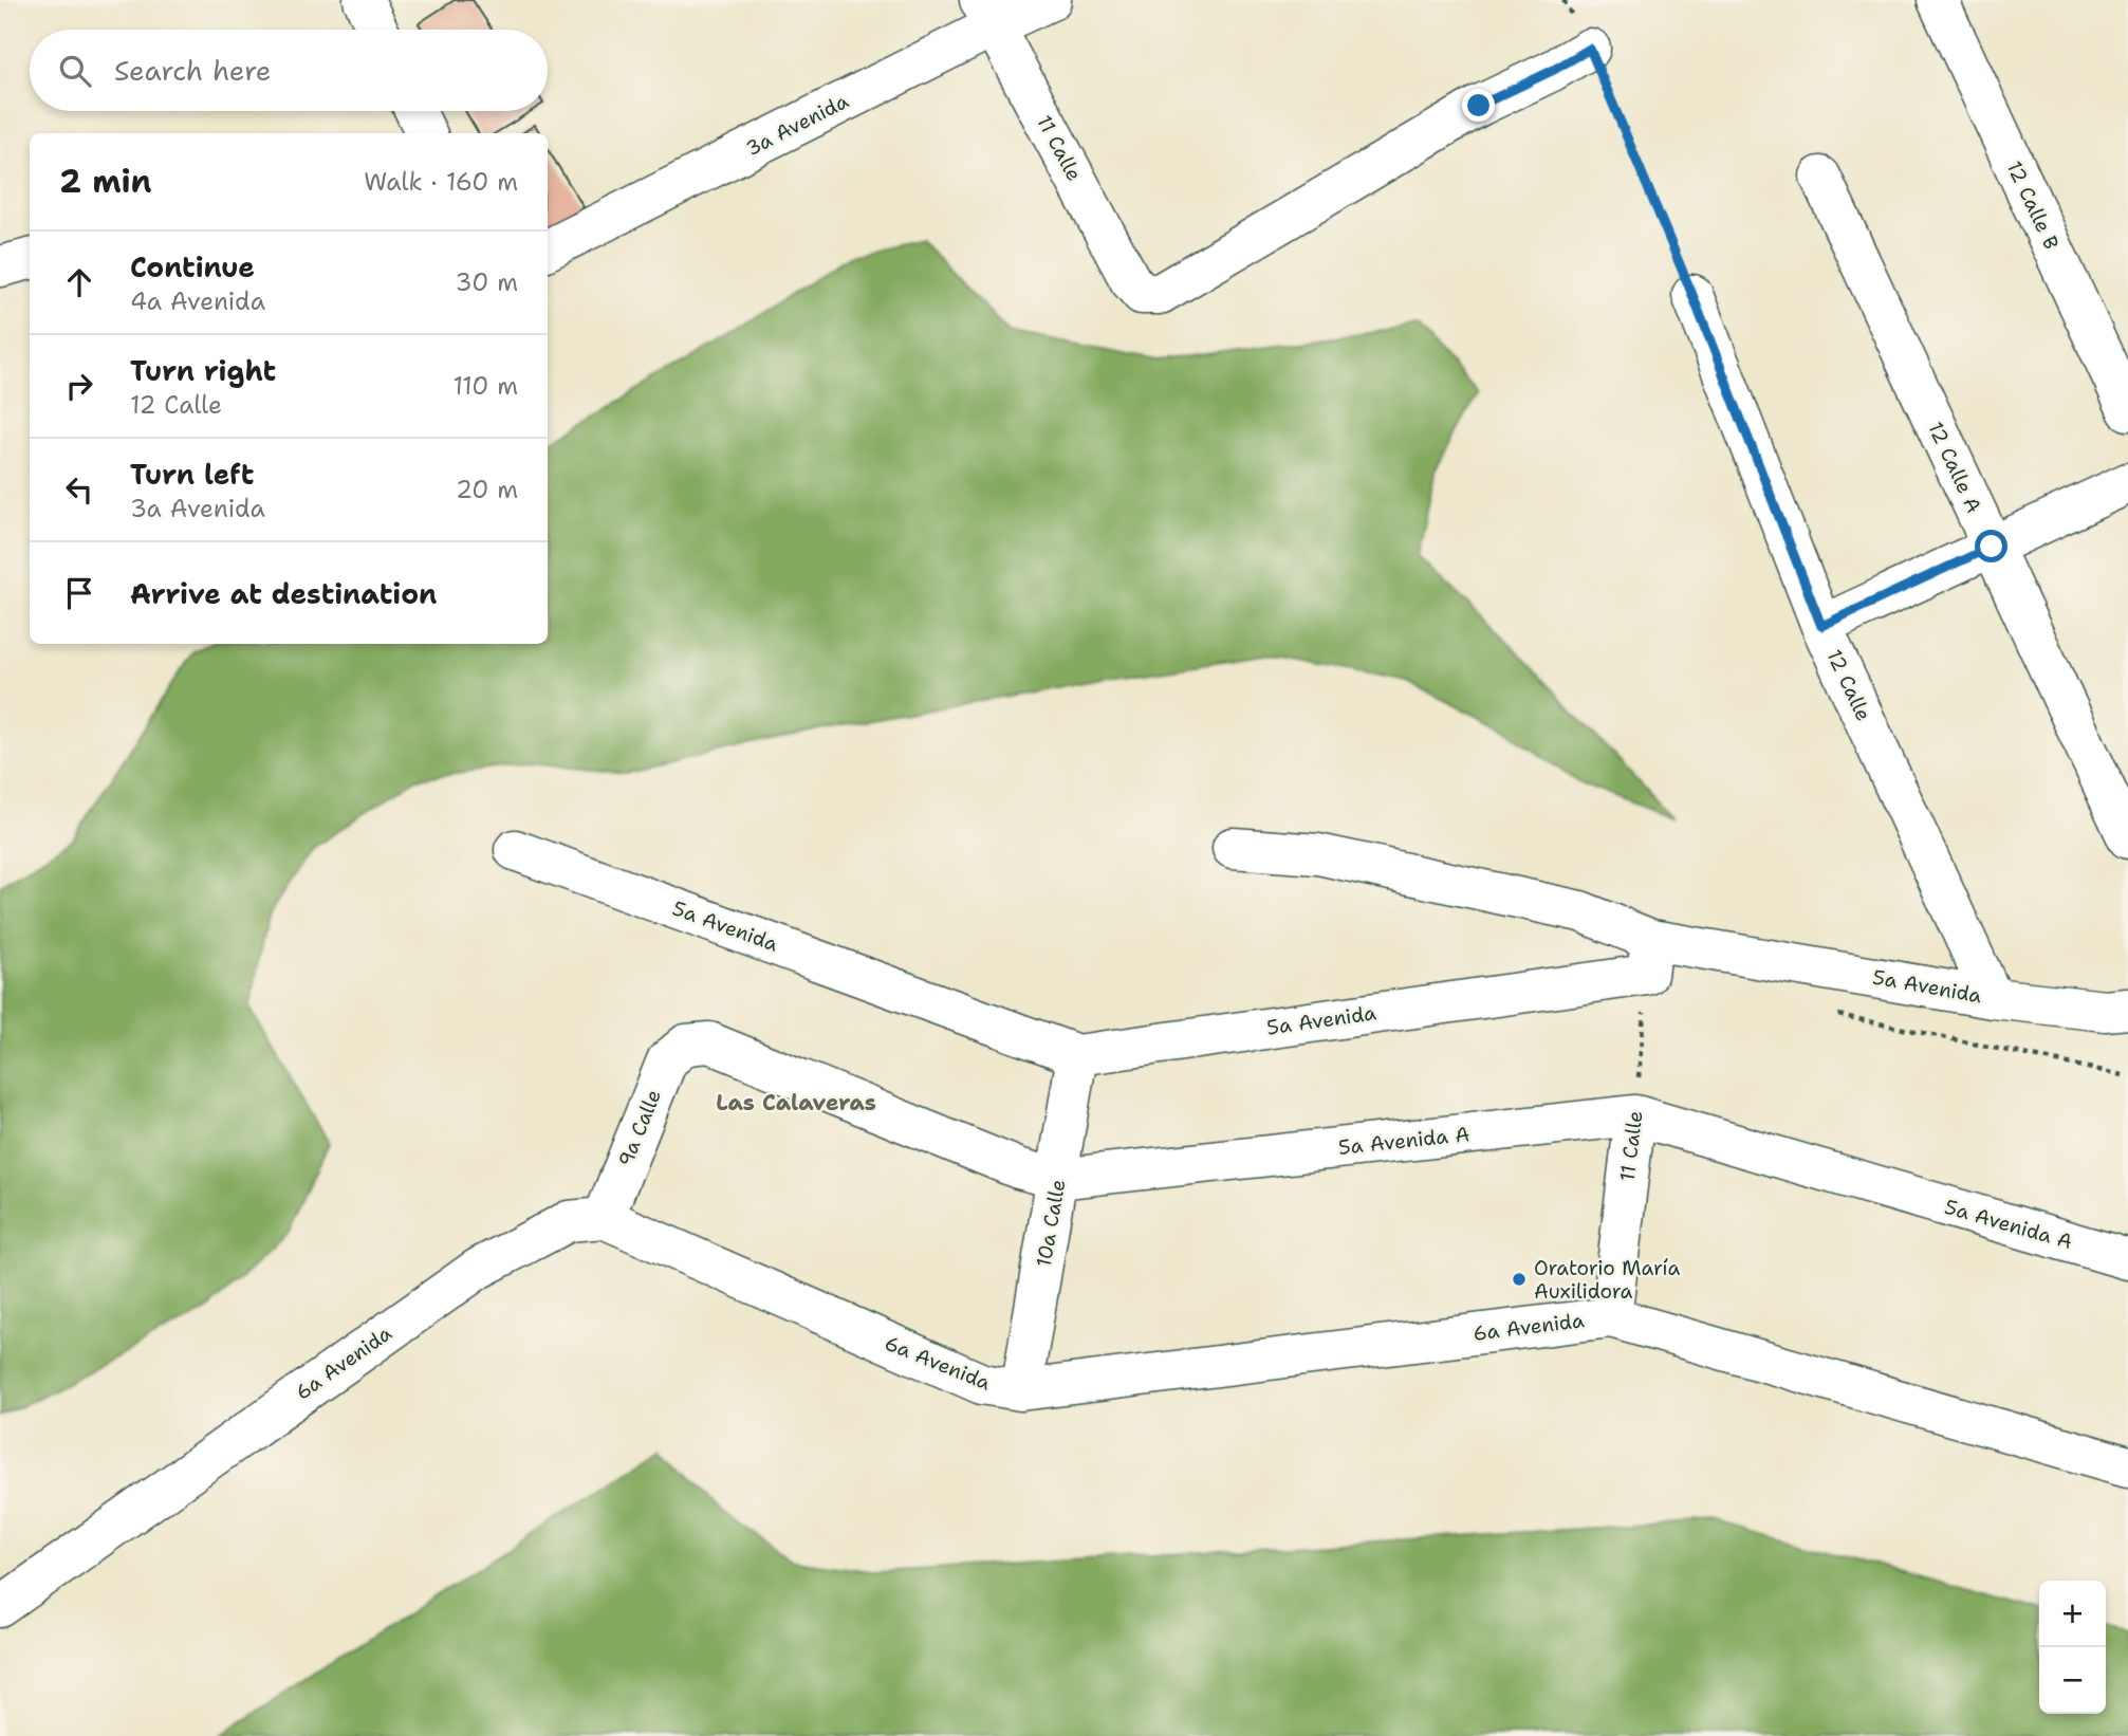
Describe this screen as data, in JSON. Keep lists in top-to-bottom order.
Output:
{
  "streets": {
    "street": [
      "3a Avenida",
      "11 Calle",
      "12 Calle B",
      "12 Calle A",
      "12 Calle",
      "5a Avenida",
      "9a Calle",
      "5a Avenida A",
      "10a Calle",
      "6a Avenida"
    ]
  },
  "crossings": [
    ["3a Avenida", "11 Calle"],
    ["11 Calle", "5a Avenida"],
    ["11 Calle", "5a Avenida A"],
    ["11 Calle", "6a Avenida"],
    ["12 Calle", "5a Avenida"],
    ["5a Avenida", "10a Calle"],
    ["9a Calle", "5a Avenida A"],
    ["9a Calle", "6a Avenida"],
    ["5a Avenida A", "10a Calle"],
    ["10a Calle", "6a Avenida"]
  ],
  "districts": ["Las Calaveras"],
  "places": ["Oratorio María Auxilidora"],
  "page": {
    "search": "Search here",
    "heading": ["2 min", "Walk · 160 m"],
    "list": [
      ["Continue", "4a Avenida", "30 m"],
      ["Turn right", "12 Calle", "110 m"],
      ["Turn left", "3a Avenida", "20 m"],
      "Arrive at destination"
    ],
    "map_buttons": ["+", "−"]
  }
}
